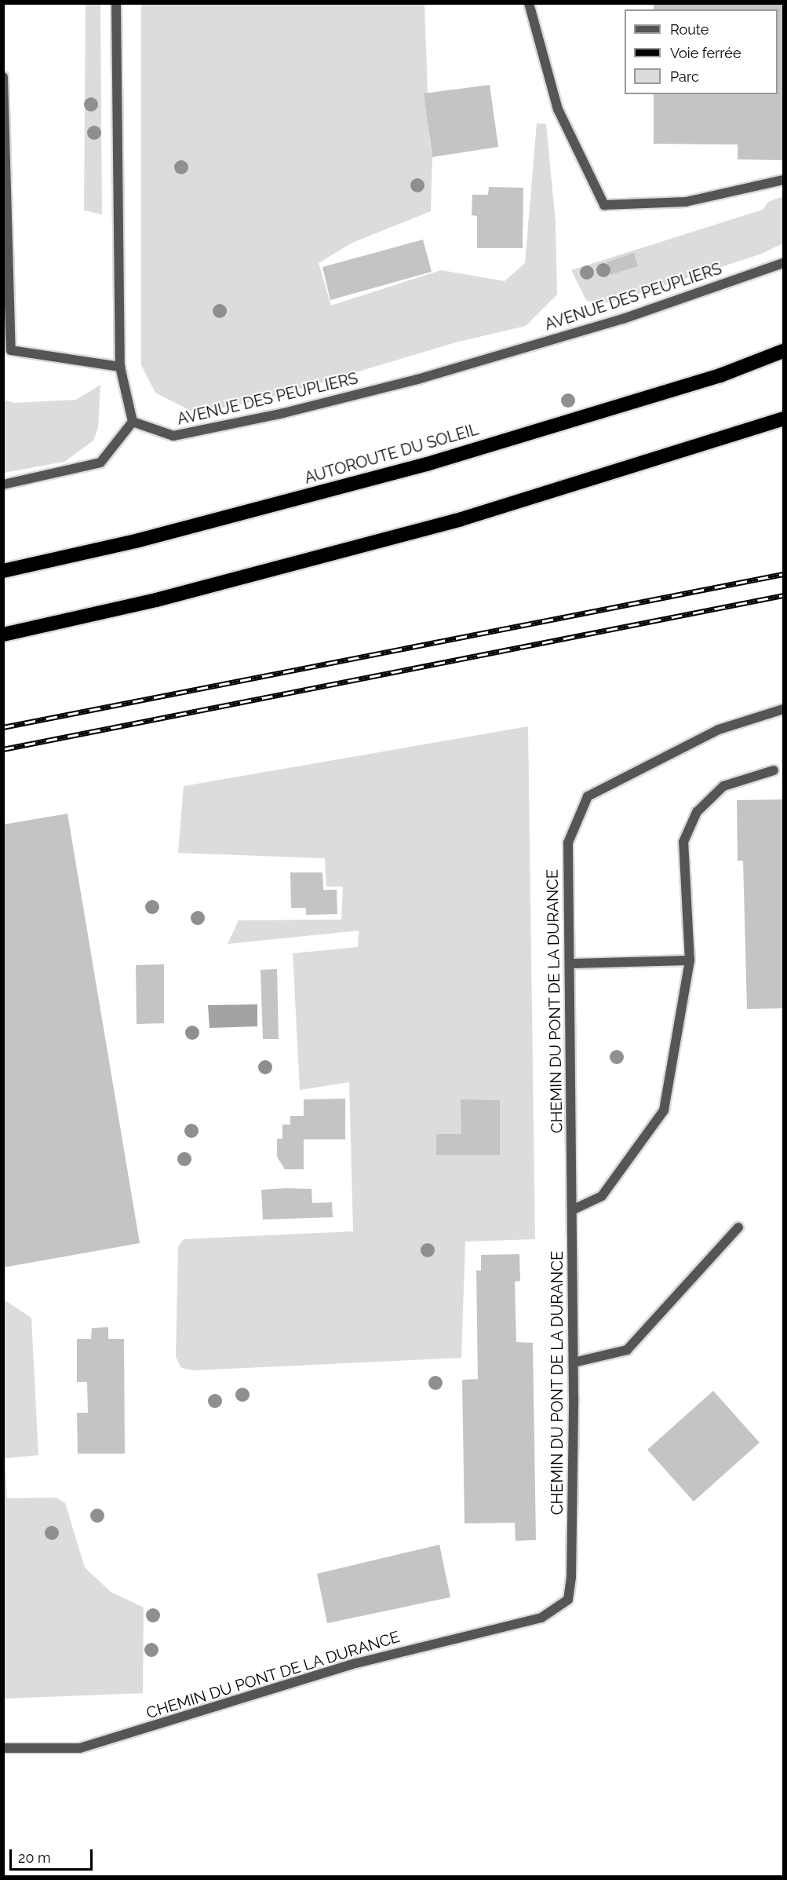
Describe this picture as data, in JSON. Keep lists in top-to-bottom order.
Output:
{
  "streets": {
    "highway": ["AUTOROUTE DU SOLEIL"],
    "street": ["AVENUE DES PEUPLIERS", "CHEMIN DU PONT DE LA DURANCE"]
  },
  "legend": ["Route", "Voie ferrée", "Parc"],
  "scale_bar": "20 m"
}
